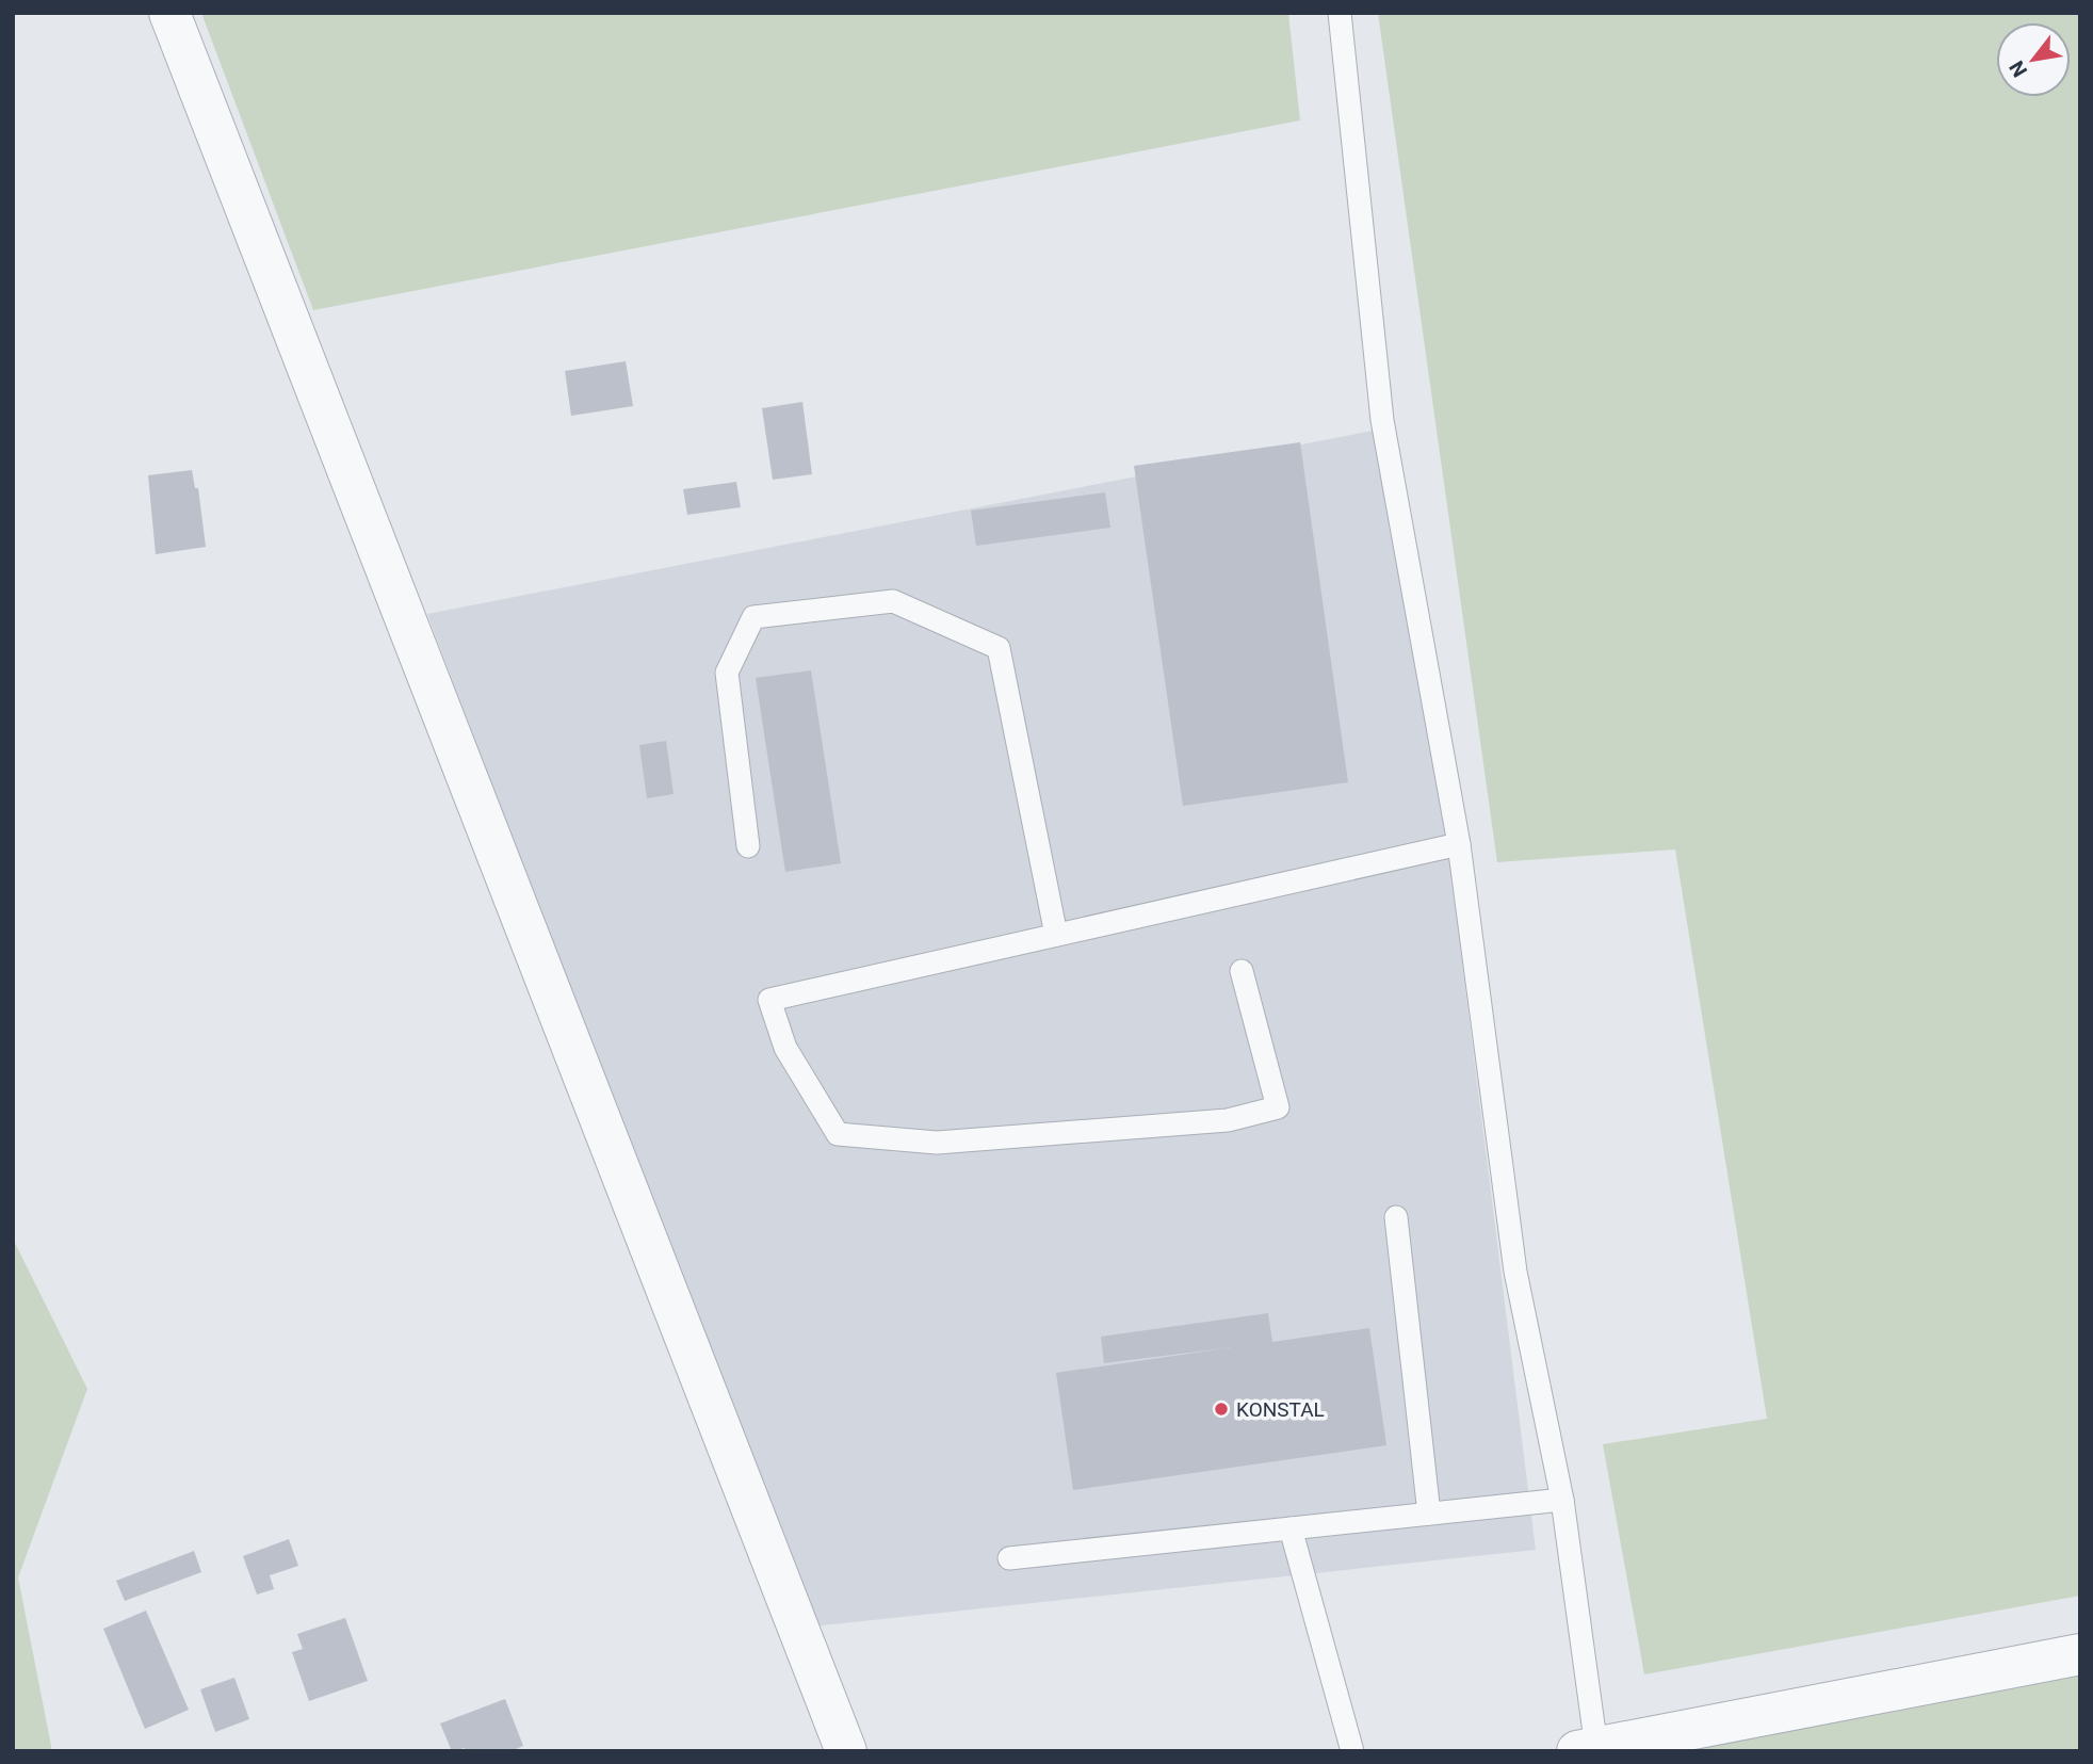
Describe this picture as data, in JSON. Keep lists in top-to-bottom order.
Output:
{
  "places": ["KONSTAL"],
  "north": "bottom left"
}
